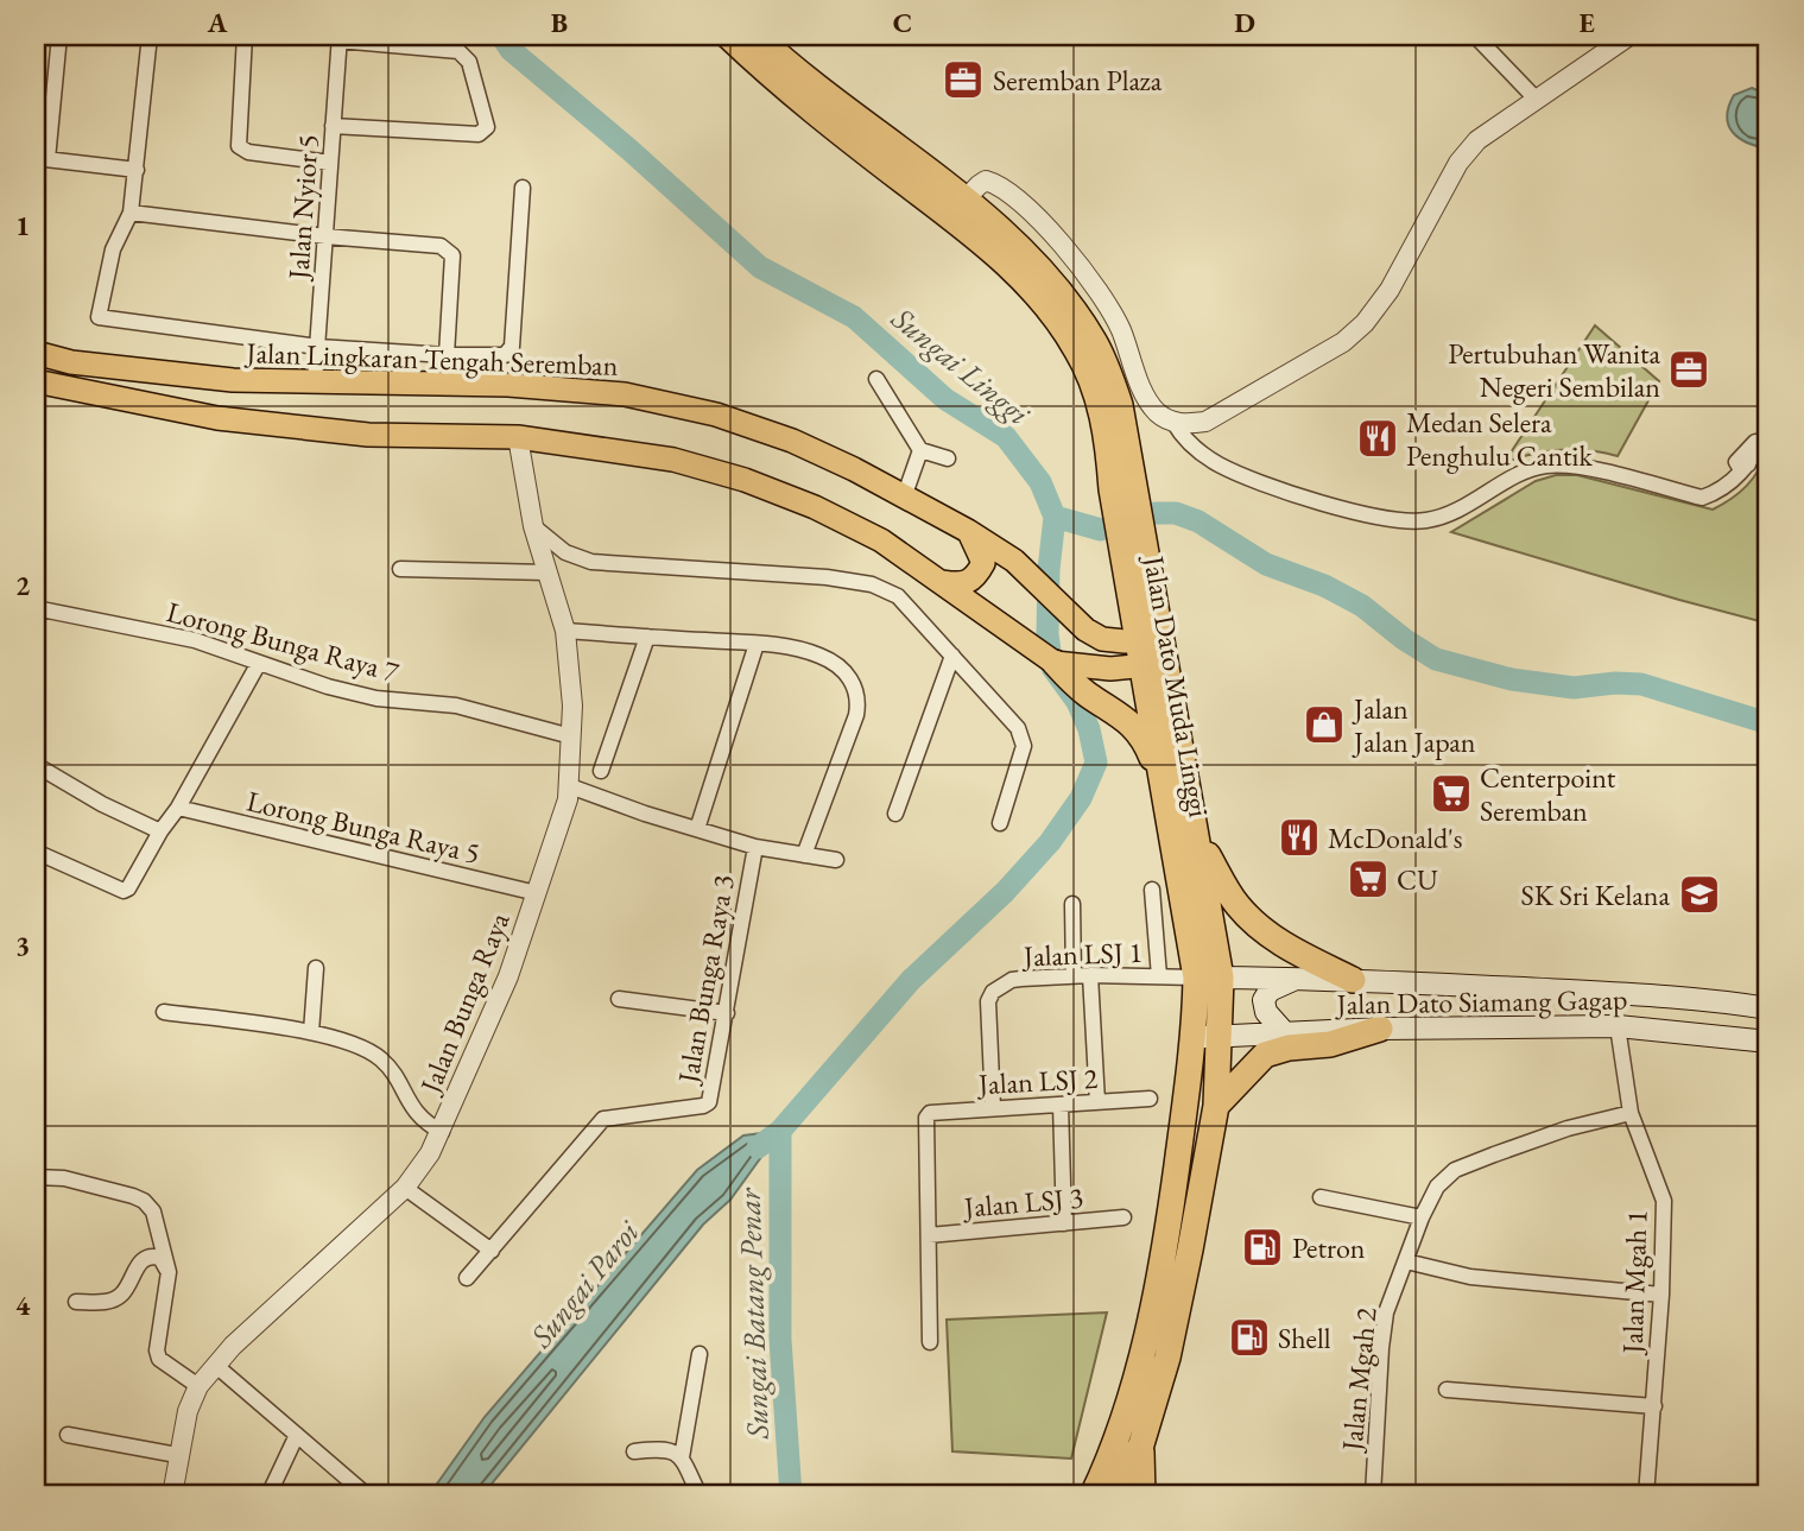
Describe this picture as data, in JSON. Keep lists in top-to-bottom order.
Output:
{
  "streets": {
    "highway": ["Jalan Dato Muda Linggi"],
    "main road": ["Jalan Lingkaran Tengah Seremban", "Jalan Dato Siamang Gagap"],
    "street": [
      "Jalan Nyior 5",
      "Lorong Bunga Raya 7",
      "Lorong Bunga Raya 5",
      "Jalan LSJ 1",
      "Jalan Bunga Raya 3",
      "Jalan Bunga Raya",
      "Jalan LSJ 2",
      "Jalan LSJ 3",
      "Jalan Mgah 1",
      "Jalan Mgah 2"
    ]
  },
  "crossings": [
    ["Jalan Nyior 5", "Jalan Lingkaran Tengah Seremban"],
    ["Jalan Lingkaran Tengah Seremban", "Jalan Dato Muda Linggi"],
    ["Lorong Bunga Raya 7", "Jalan Bunga Raya"],
    ["Jalan Dato Muda Linggi", "Jalan LSJ 1"],
    ["Jalan Dato Muda Linggi", "Jalan Dato Siamang Gagap"],
    ["Lorong Bunga Raya 5", "Jalan Bunga Raya"],
    ["Jalan LSJ 1", "Jalan Dato Siamang Gagap"],
    ["Jalan LSJ 1", "Jalan LSJ 2"],
    ["Jalan Dato Siamang Gagap", "Jalan Mgah 1"],
    ["Jalan LSJ 2", "Jalan LSJ 3"],
    ["Jalan Mgah 1", "Jalan Mgah 2"]
  ],
  "water": ["Sungai Linggi", "Sungai Paroi", "Sungai Batang Penar"],
  "places": {
    "office": ["Seremban Plaza", "Pertubuhan Wanita Negeri Sembilan"],
    "restaurant": ["Medan Selera Penghulu Cantik", "McDonald's"],
    "shop": ["Jalan Jalan Japan"],
    "supermarket": ["Centerpoint Seremban", "CU"],
    "school or university": ["SK Sri Kelana"],
    "fuel station": ["Petron", "Shell"]
  },
  "grid": {
    "columns": [
      "A",
      "B",
      "C",
      "D",
      "E"
    ],
    "rows": [
      "1",
      "2",
      "3",
      "4"
    ]
  }
}
